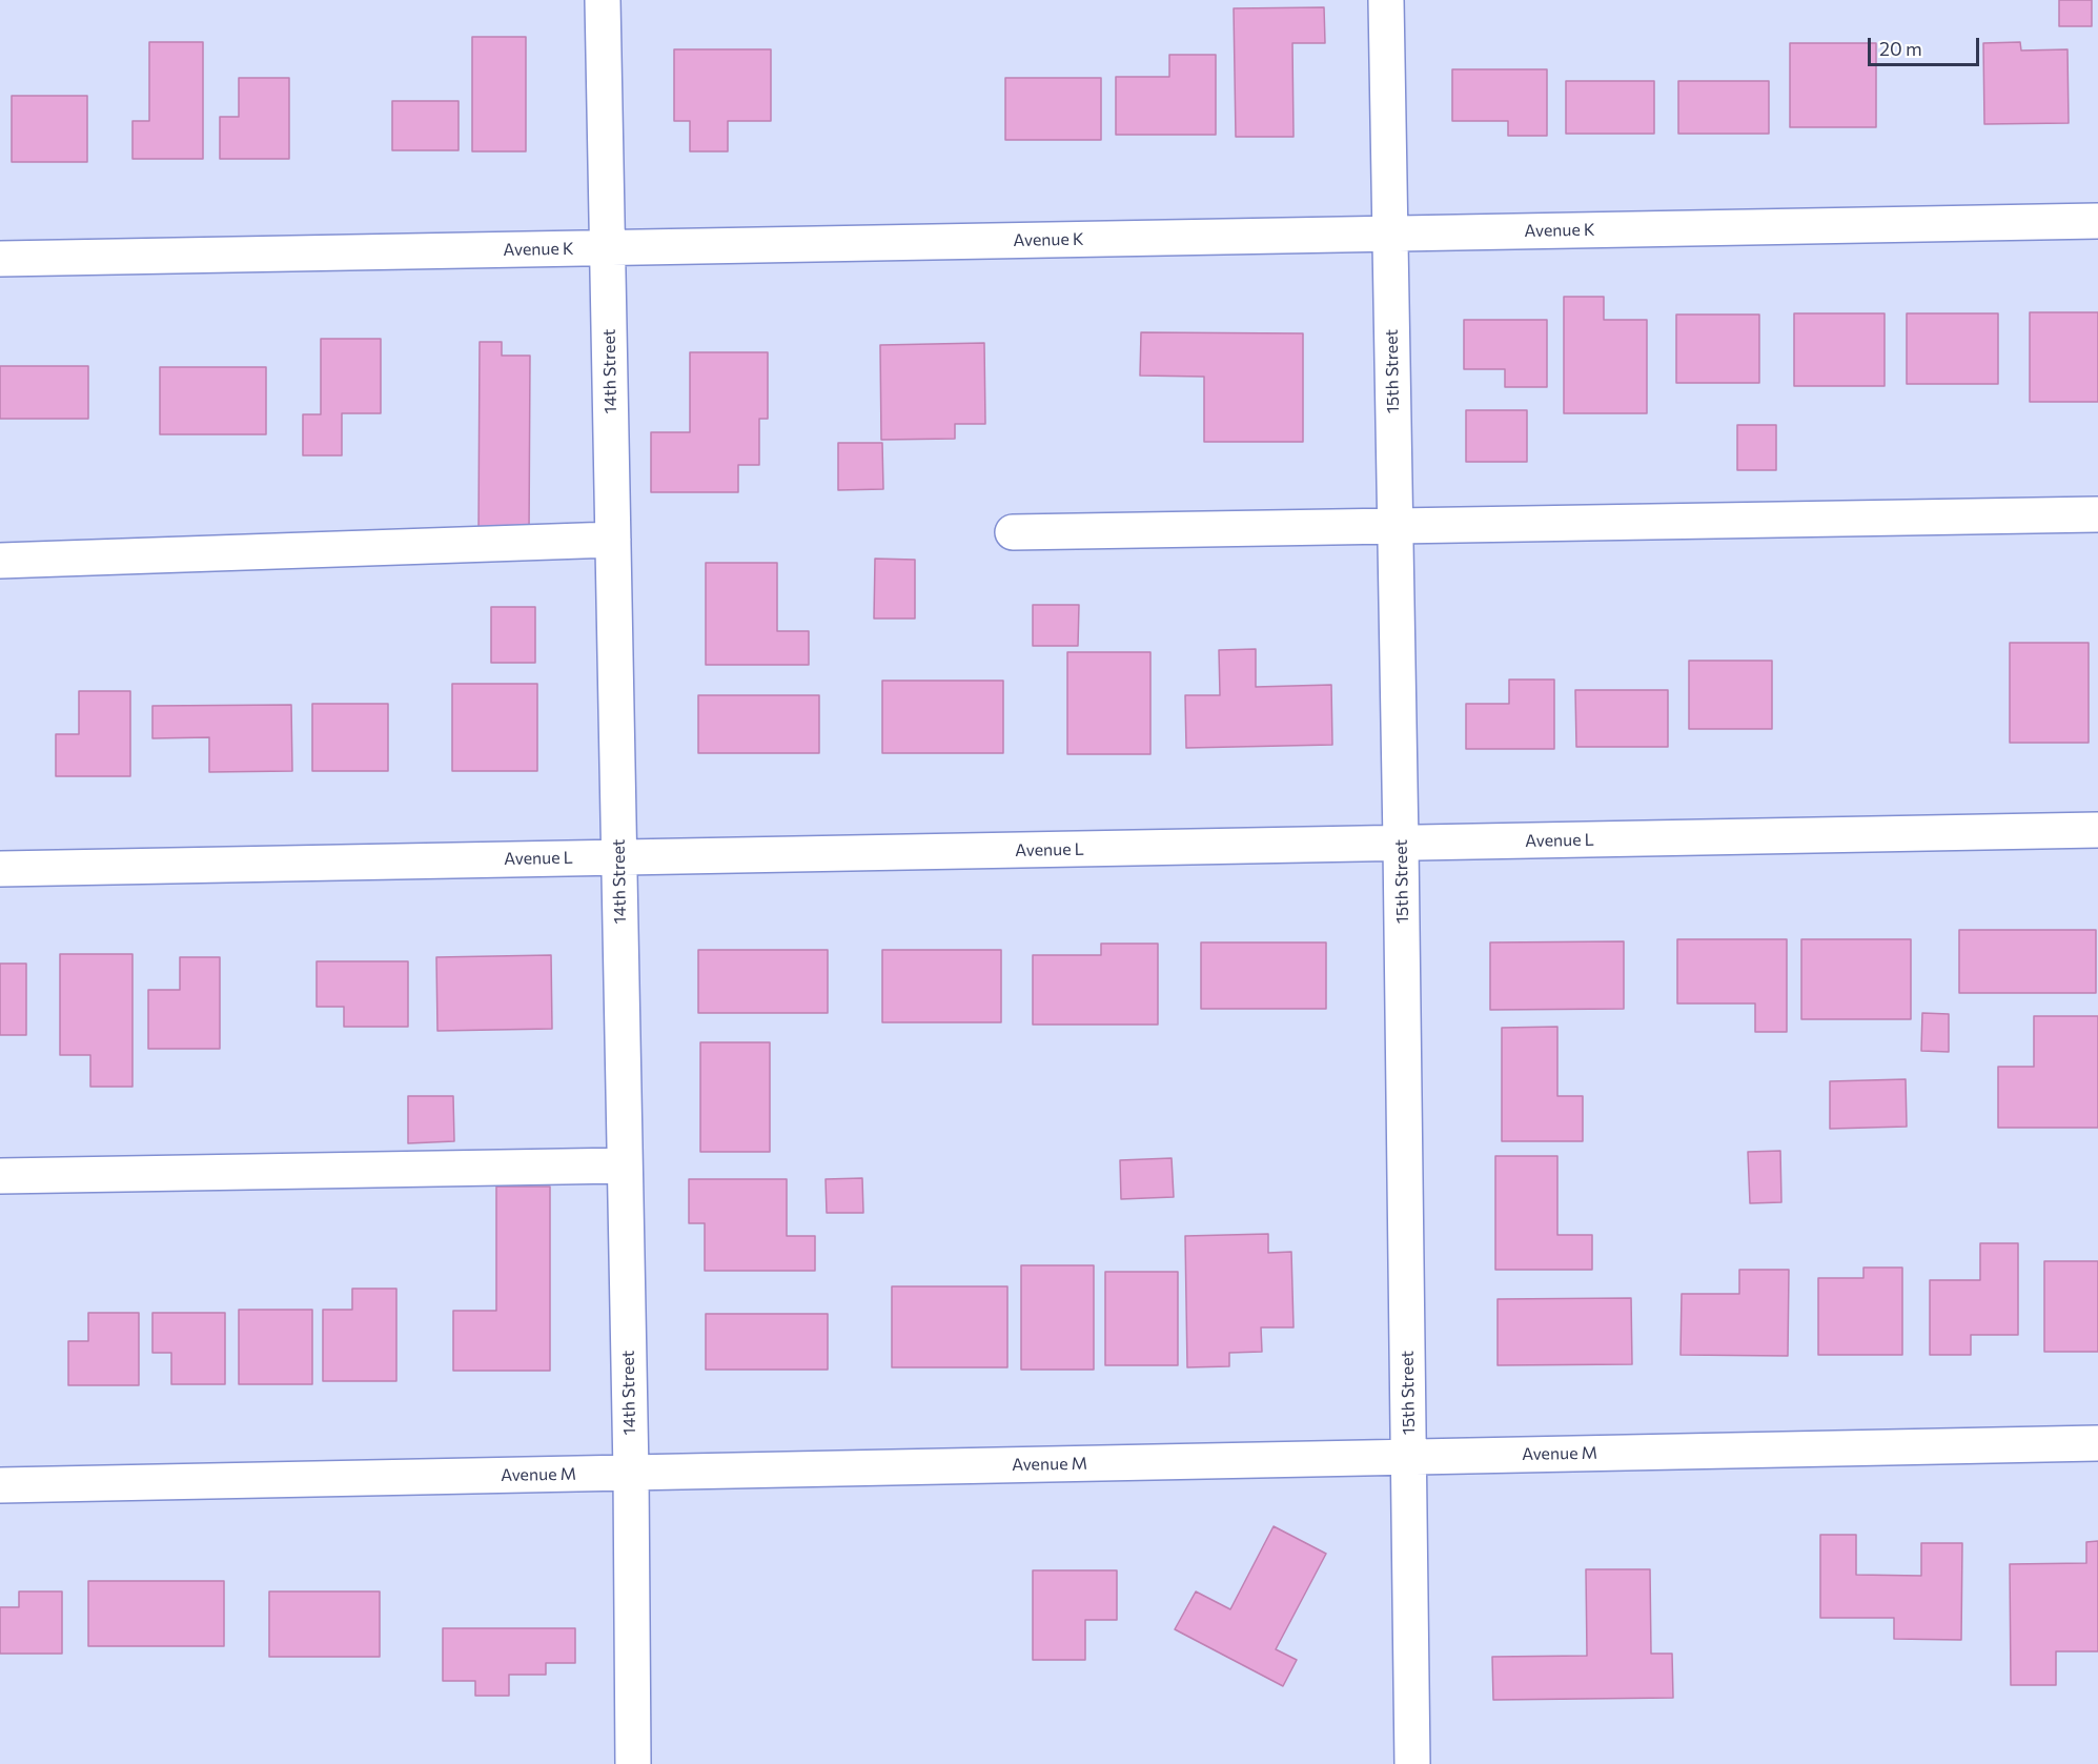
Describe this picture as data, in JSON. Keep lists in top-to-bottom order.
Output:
{
  "streets": {
    "street": [
      "Avenue K",
      "14th Street",
      "15th Street",
      "Avenue L",
      "Avenue M"
    ]
  },
  "crossings": [
    ["Avenue K", "14th Street"],
    ["Avenue K", "15th Street"],
    ["14th Street", "Avenue L"],
    ["14th Street", "Avenue M"],
    ["15th Street", "Avenue L"],
    ["15th Street", "Avenue M"]
  ],
  "scale_bar": "20 m"
}
